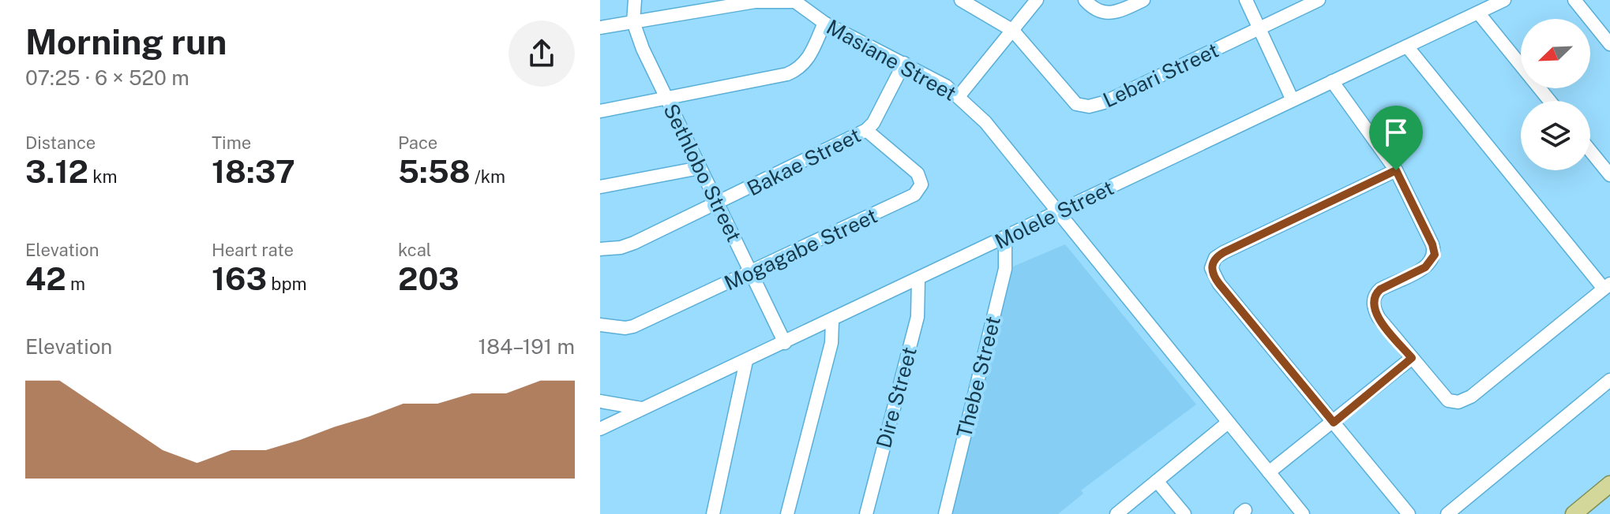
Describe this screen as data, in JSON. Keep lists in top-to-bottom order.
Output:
{
  "streets": {
    "street": [
      "Masiane Street",
      "Lebari Street",
      "Bakae Street",
      "Sethlobo Street",
      "Molele Street",
      "Mogagabe Street",
      "Thebe Street",
      "Dire Street"
    ]
  },
  "crossings": [
    ["Masiane Street", "Bakae Street"],
    ["Masiane Street", "Sethlobo Street"],
    ["Masiane Street", "Molele Street"],
    ["Bakae Street", "Sethlobo Street"],
    ["Bakae Street", "Mogagabe Street"],
    ["Sethlobo Street", "Molele Street"],
    ["Sethlobo Street", "Mogagabe Street"],
    ["Molele Street", "Thebe Street"],
    ["Molele Street", "Dire Street"]
  ],
  "north": "bottom left",
  "page": {
    "heading": ["Morning run", "07:25 · 6 × 520 m"],
    "stats": [
      ["Distance", "3.12 km"],
      ["Time", "18:37"],
      ["Pace", "5:58 /km"],
      ["Elevation", "42 m"],
      ["Heart rate", "163 bpm"],
      ["kcal", "203"]
    ],
    "chart": ["Elevation", "184–191 m"]
  }
}
